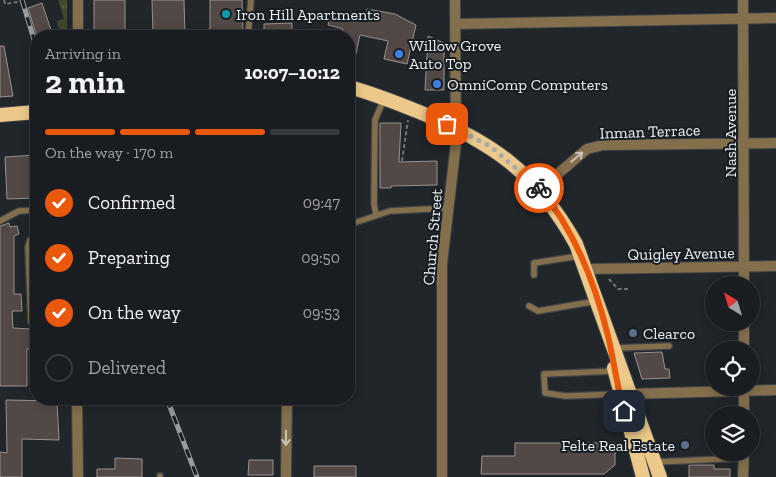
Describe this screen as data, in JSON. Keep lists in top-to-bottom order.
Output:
{
  "streets": {
    "street": [
      "Inman Terrace",
      "Nash Avenue",
      "Church Street",
      "Quigley Avenue"
    ]
  },
  "crossings": [
    ["Inman Terrace", "Nash Avenue"],
    ["Nash Avenue", "Quigley Avenue"]
  ],
  "one_way": ["Inman Terrace"],
  "places": [
    "Iron Hill Apartments",
    "Willow Grove Auto Top",
    "OmniComp Computers",
    "Clearco",
    "Felte Real Estate"
  ],
  "north": "top left",
  "page": {
    "heading": ["2 min", "Arriving in", "10:07–10:12"],
    "bar": "On the way · 170 m",
    "list": [
      ["Confirmed", "09:47"],
      ["Preparing", "09:50"],
      ["On the way", "09:53"],
      "Delivered"
    ]
  }
}
